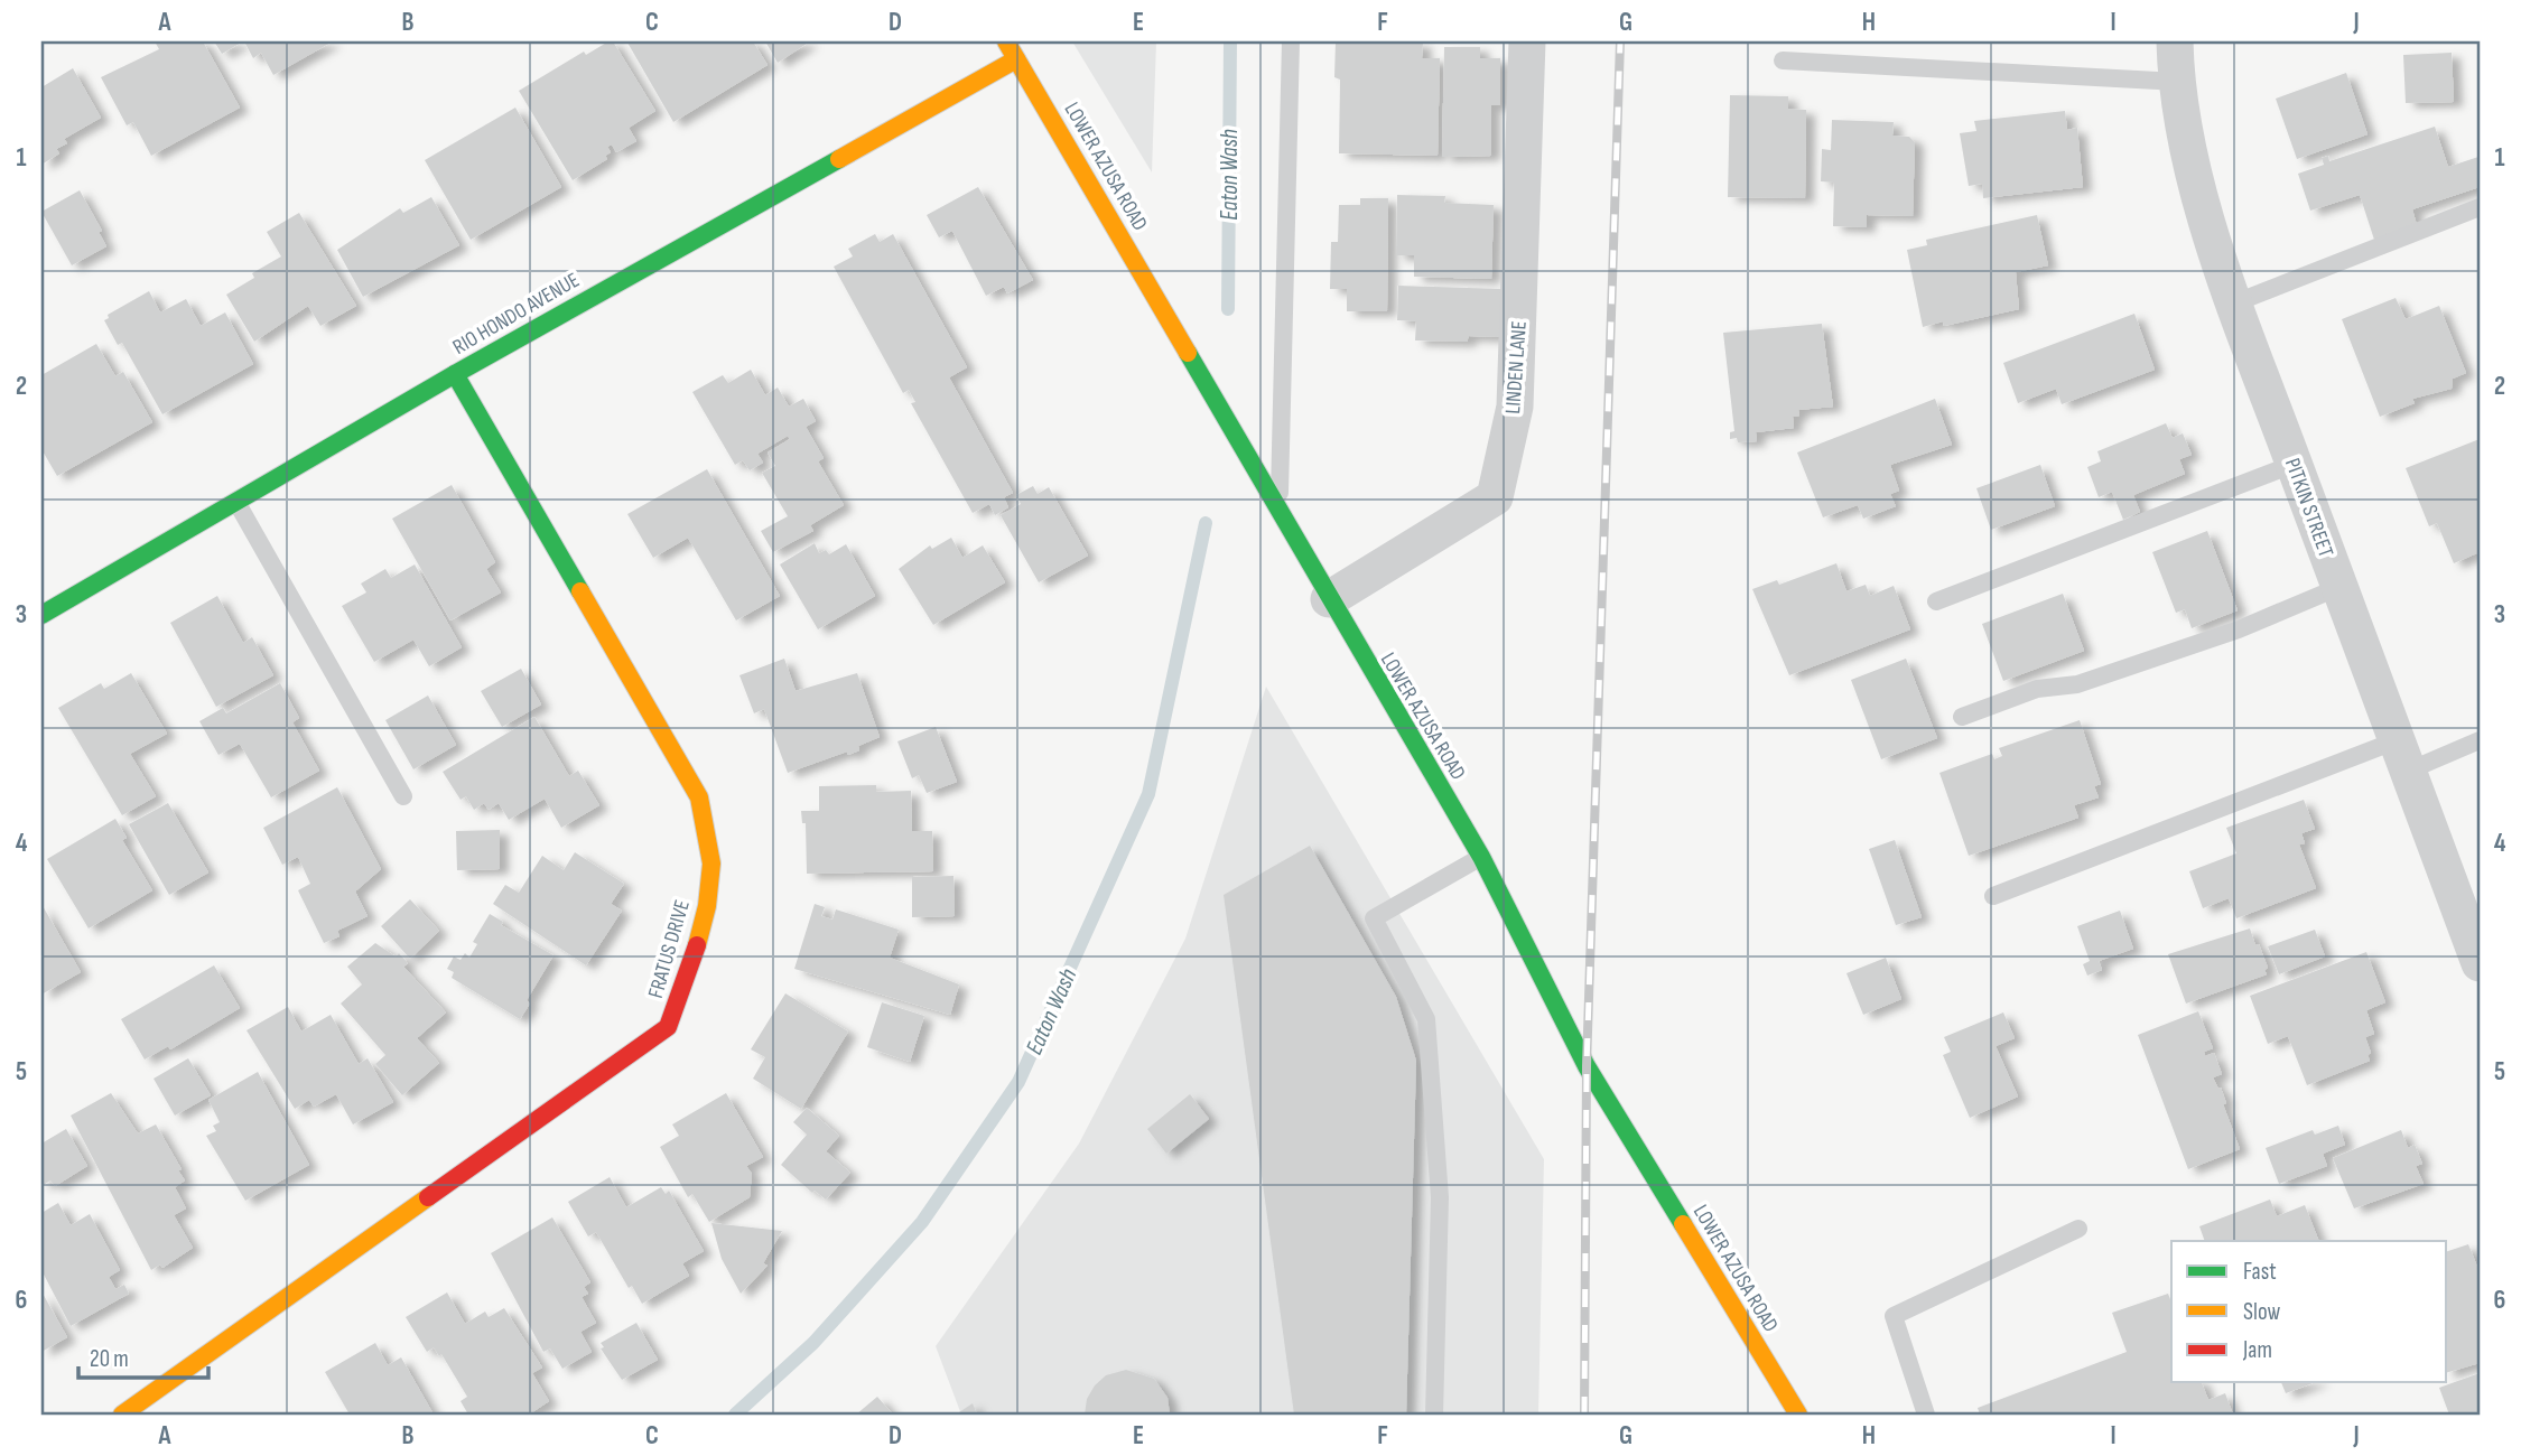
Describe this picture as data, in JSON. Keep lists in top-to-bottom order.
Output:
{
  "streets": {
    "street": [
      "LOWER AZUSA ROAD",
      "RIO HONDO AVENUE",
      "LINDEN LANE",
      "PITKIN STREET",
      "FRATUS DRIVE"
    ]
  },
  "crossings": [
    ["LOWER AZUSA ROAD", "RIO HONDO AVENUE"],
    ["LOWER AZUSA ROAD", "LINDEN LANE"],
    ["RIO HONDO AVENUE", "FRATUS DRIVE"]
  ],
  "water": ["Eaton Wash"],
  "legend": ["Fast", "Slow", "Jam"],
  "scale_bar": "20 m",
  "grid": {
    "columns": [
      "A",
      "B",
      "C",
      "D",
      "E",
      "F",
      "G",
      "H",
      "I",
      "J"
    ],
    "rows": [
      "1",
      "2",
      "3",
      "4",
      "5",
      "6"
    ]
  }
}
